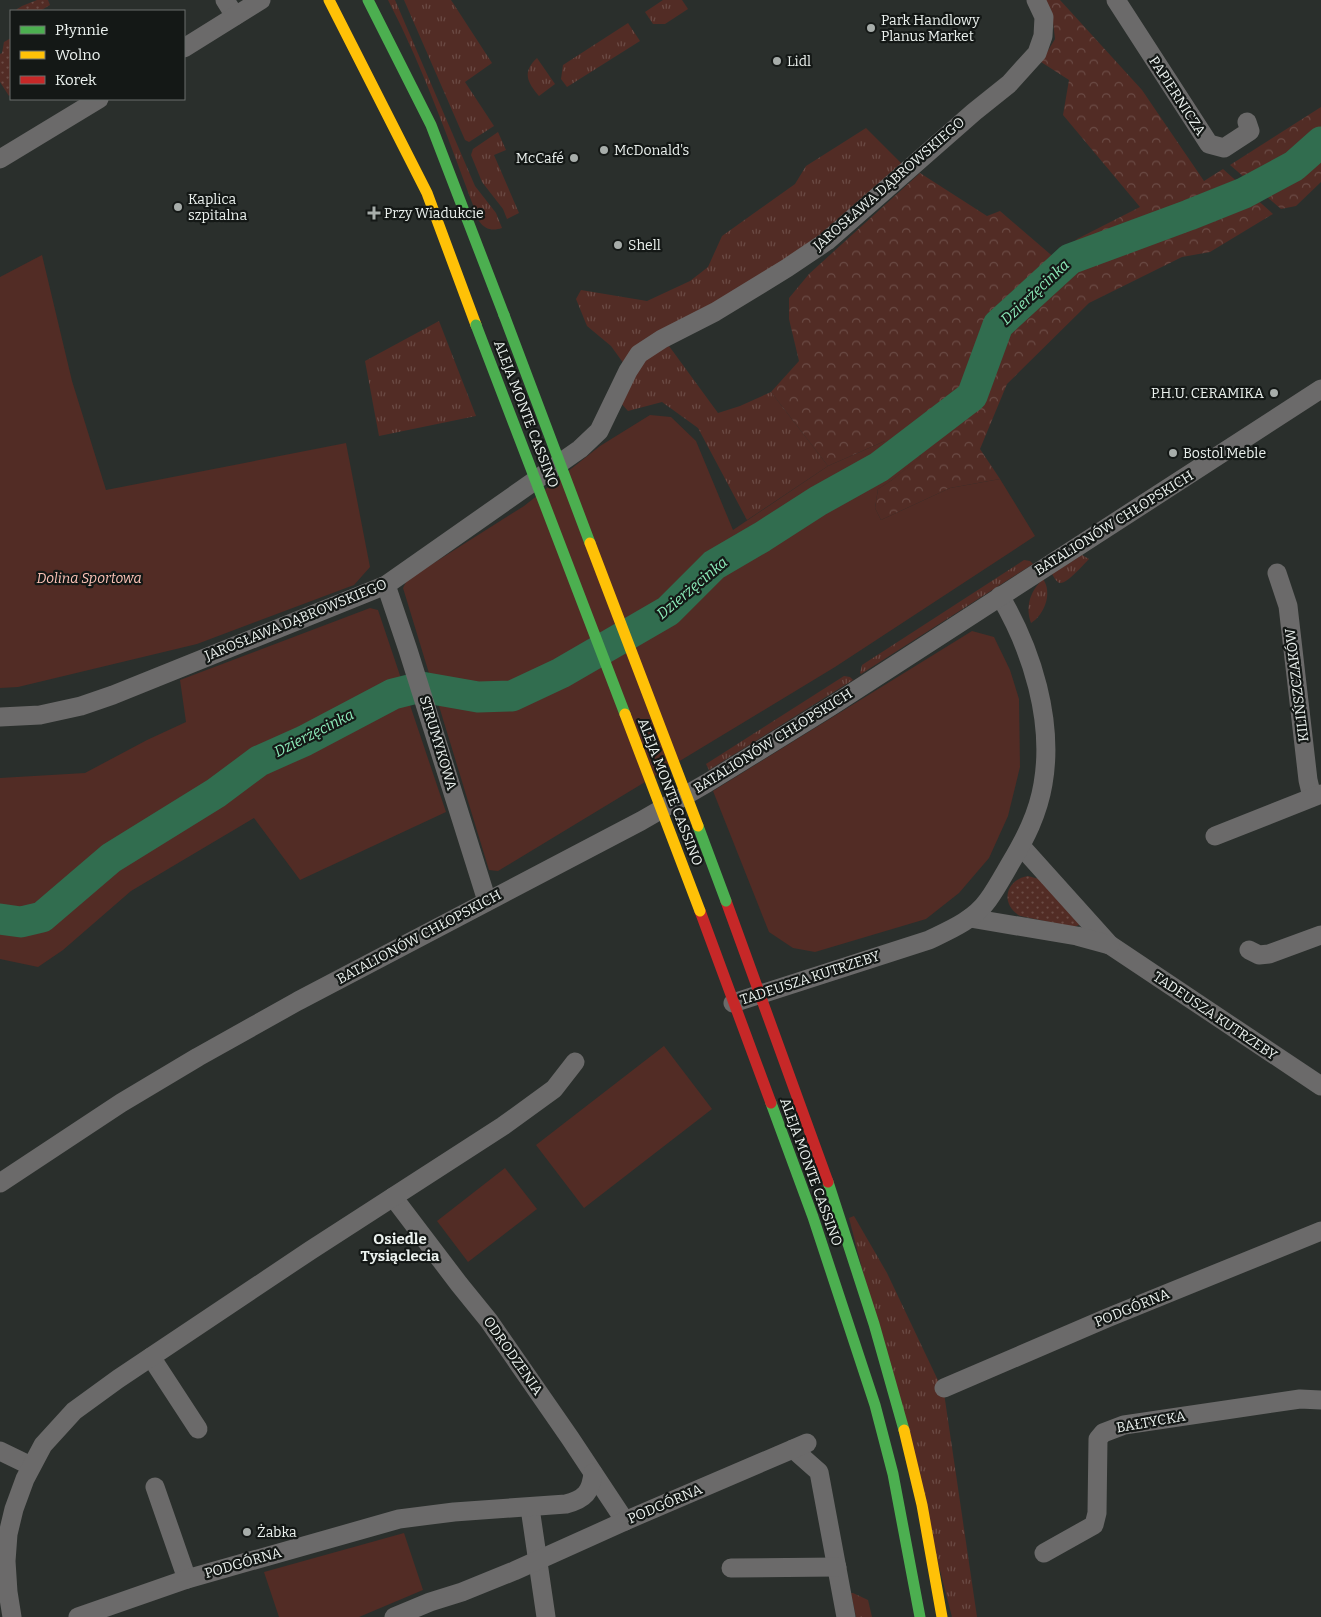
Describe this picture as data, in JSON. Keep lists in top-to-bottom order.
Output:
{
  "streets": {
    "street": [
      "PAPIERNICZA",
      "JAROSŁAWA DĄBROWSKIEGO",
      "ALEJA MONTE CASSINO",
      "BATALIONÓW CHŁOPSKICH",
      "KILIŃSZCZAKÓW",
      "STRUMYKOWA",
      "TADEUSZA KUTRZEBY",
      "PODGÓRNA",
      "ODRODZENIA",
      "BAŁTYCKA"
    ]
  },
  "crossings": [
    ["JAROSŁAWA DĄBROWSKIEGO", "STRUMYKOWA"],
    ["ALEJA MONTE CASSINO", "TADEUSZA KUTRZEBY"],
    ["BATALIONÓW CHŁOPSKICH", "STRUMYKOWA"],
    ["BATALIONÓW CHŁOPSKICH", "TADEUSZA KUTRZEBY"],
    ["PODGÓRNA", "ODRODZENIA"]
  ],
  "districts": ["Osiedle Tysiąclecia"],
  "water": ["Dzierżęcinka"],
  "parks": ["Dolina Sportowa"],
  "places": {
    "other": [
      "Park Handlowy Planus Market",
      "Lidl",
      "McDonald's",
      "McCafé",
      "Kaplica szpitalna",
      "Shell",
      "P.H.U. CERAMIKA",
      "Bostol Meble",
      "Żabka"
    ],
    "health": ["Przy Wiadukcie"]
  },
  "legend": ["Płynnie", "Wolno", "Korek"]
}
